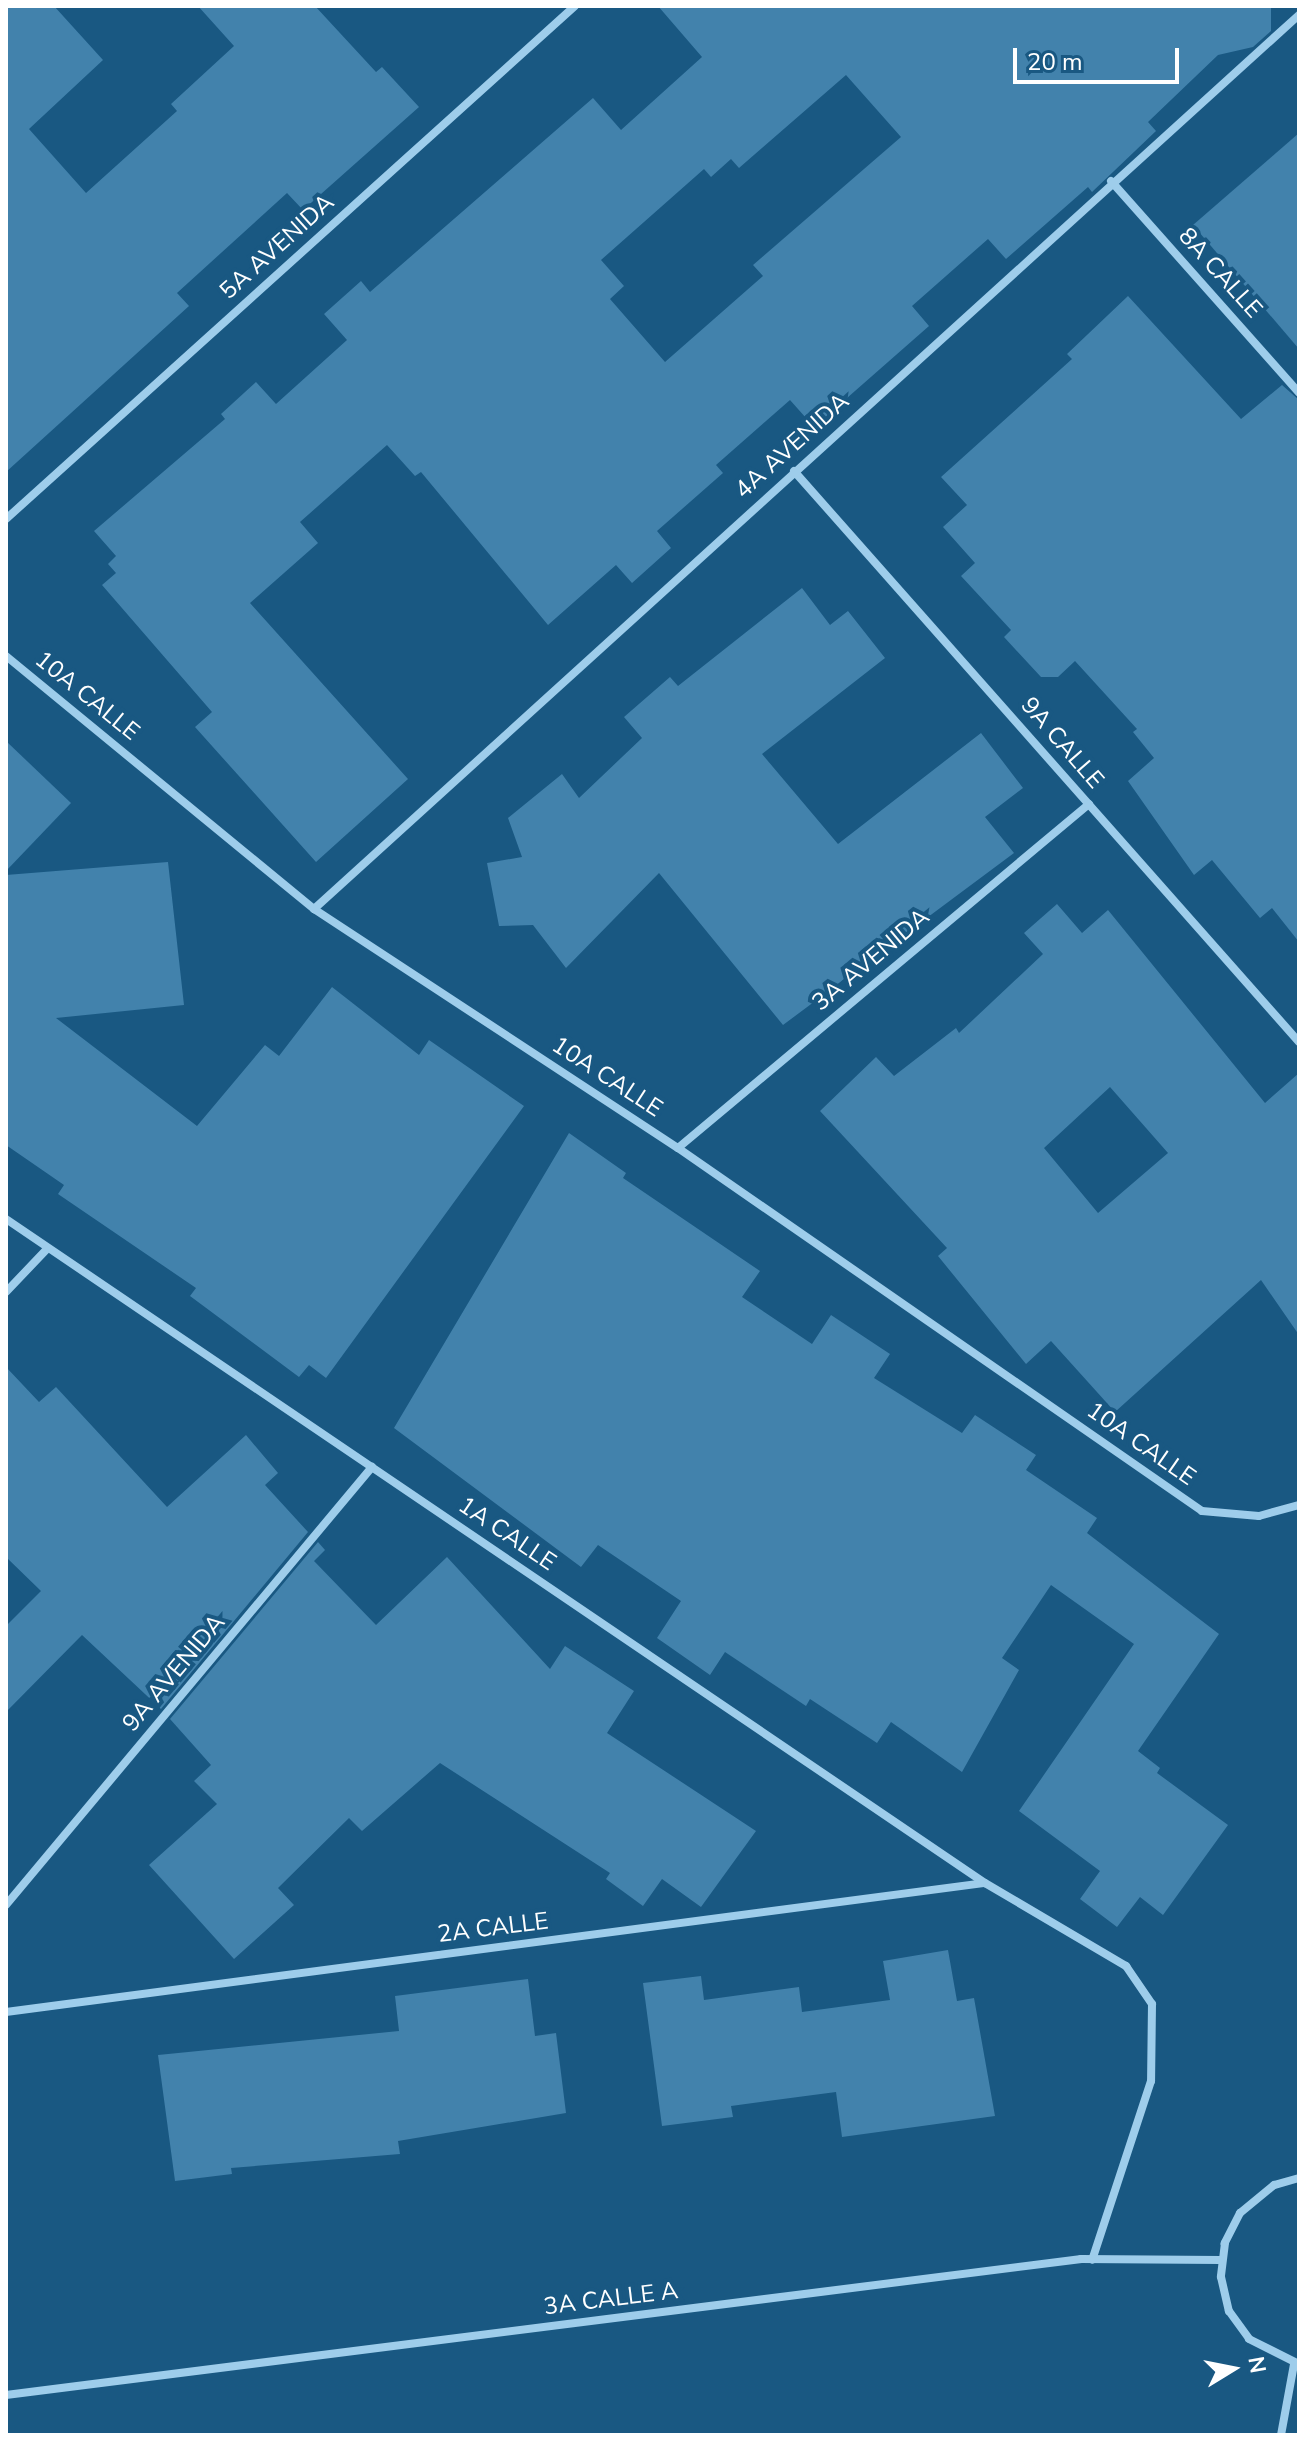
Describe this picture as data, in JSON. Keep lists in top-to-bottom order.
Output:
{
  "streets": {
    "street": [
      "5A AVENIDA",
      "8A CALLE",
      "4A AVENIDA",
      "10A CALLE",
      "9A CALLE",
      "3A AVENIDA",
      "1A CALLE",
      "9A AVENIDA",
      "2A CALLE",
      "3A CALLE A"
    ]
  },
  "crossings": [
    ["8A CALLE", "4A AVENIDA"],
    ["4A AVENIDA", "10A CALLE"],
    ["4A AVENIDA", "9A CALLE"],
    ["10A CALLE", "3A AVENIDA"],
    ["9A CALLE", "3A AVENIDA"],
    ["1A CALLE", "9A AVENIDA"],
    ["1A CALLE", "2A CALLE"],
    ["1A CALLE", "3A CALLE A"]
  ],
  "scale_bar": "20 m",
  "north": "right"
}
